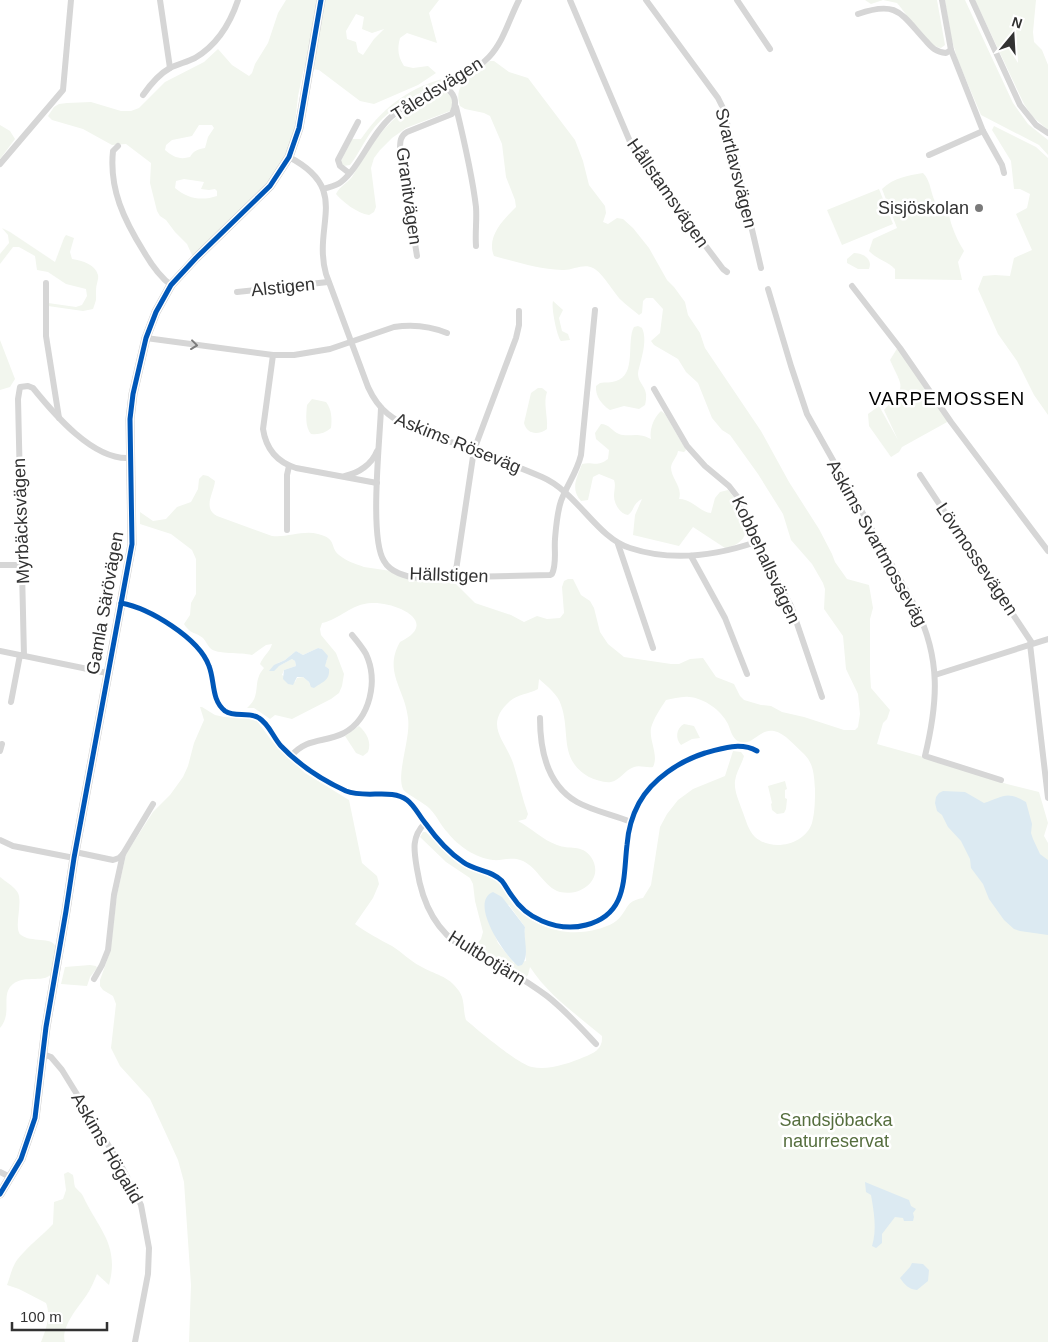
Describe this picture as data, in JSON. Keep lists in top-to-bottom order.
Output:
{
  "streets": {
    "street": [
      "Tåledsvägen",
      "Svartlavsvägen",
      "Hållstamsvägen",
      "Granitvägen",
      "Alstigen",
      "Askims Röseväg",
      "Myrbäcksvägen",
      "Askims Svartmosseväg",
      "Lövmossevägen",
      "Kobbehallsvägen",
      "Hällstigen",
      "Gamla Särövägen",
      "Hultbotjärn",
      "Askims Högalid"
    ]
  },
  "crossings": [
    ["Tåledsvägen", "Askims Röseväg"],
    ["Alstigen", "Askims Röseväg"],
    ["Askims Röseväg", "Kobbehallsvägen"],
    ["Askims Röseväg", "Hällstigen"],
    ["Gamla Särövägen", "Askims Högalid"]
  ],
  "districts": ["VARPEMOSSEN"],
  "parks": ["Sandsjöbacka naturreservat"],
  "places": ["Sisjöskolan"],
  "scale_bar": "100 m",
  "north": "top"
}
